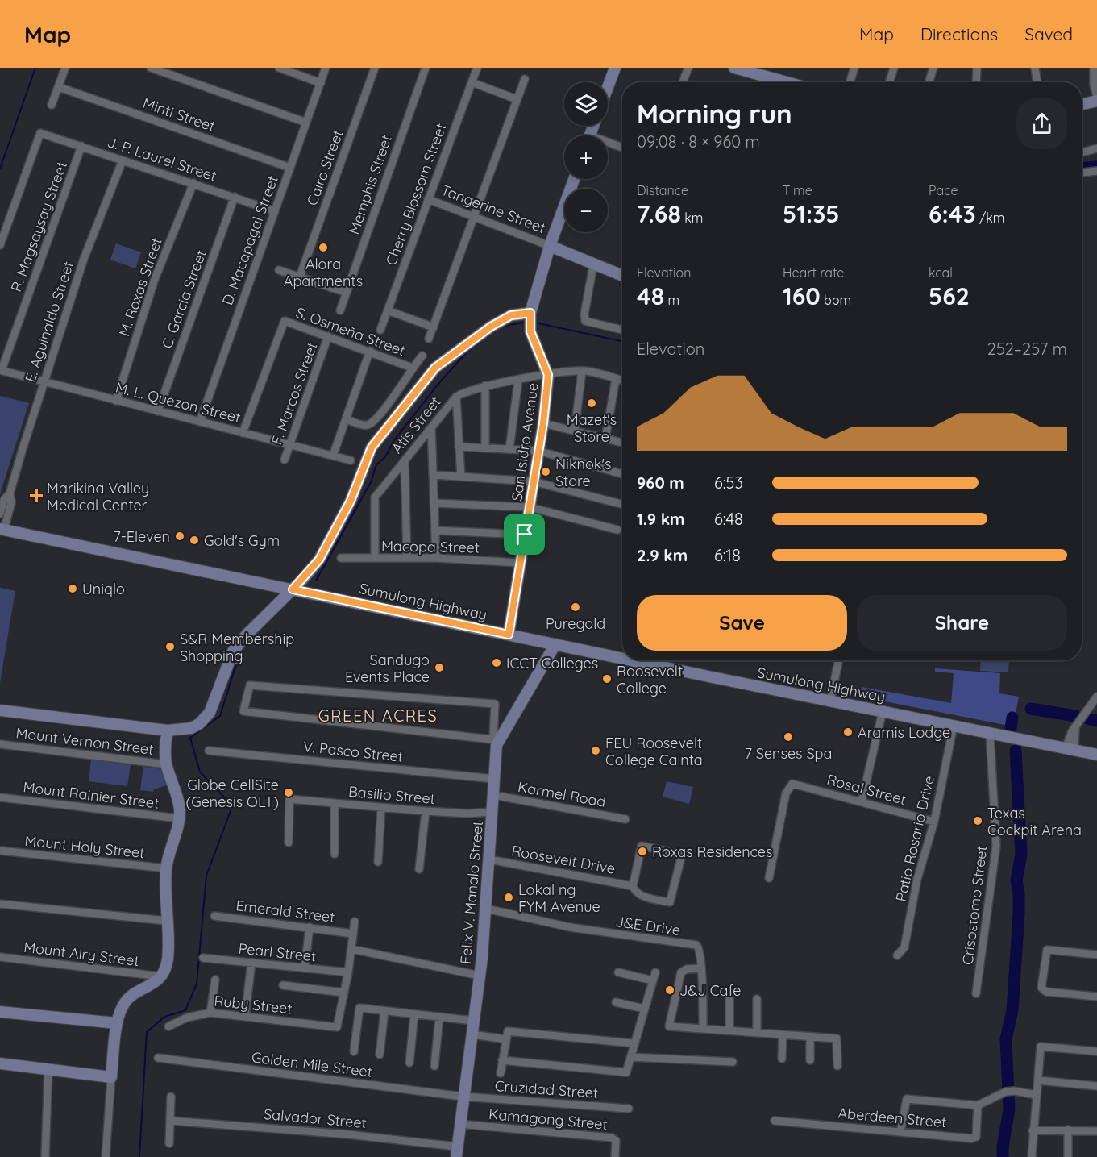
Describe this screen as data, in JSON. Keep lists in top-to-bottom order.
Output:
{
  "streets": {
    "street": [
      "Minti Street",
      "J. P. Laurel Street",
      "Cairo Street",
      "Memphis Street",
      "Cherry Blossom Street",
      "Tangerine Street",
      "R. Magsaysay Street",
      "D. Macapagal Street",
      "M. Roxas Street",
      "C. Garcia Street",
      "E. Aguinaldo Street",
      "S. Osmeña Street",
      "F. Marcos Street",
      "M. L. Quezon Street",
      "Atis Street",
      "San Isidro Avenue",
      "Macopa Street",
      "Sumulong Highway",
      "Mount Vernon Street",
      "V. Pasco Street",
      "Rosal Street",
      "Karmel Road",
      "Mount Rainier Street",
      "Basilio Street",
      "Patio Rosario Drive",
      "Mount Holy Street",
      "Roosevelt Drive",
      "Felix V. Manalo Street",
      "Crisostomo Street",
      "Emerald Street",
      "J&E Drive",
      "Pearl Street",
      "Mount Airy Street",
      "Ruby Street",
      "Golden Mile Street",
      "Cruzidad Street",
      "Aberdeen Street",
      "Salvador Street",
      "Kamagong Street"
    ]
  },
  "crossings": [
    ["Minti Street", "D. Macapagal Street"],
    ["J. P. Laurel Street", "R. Magsaysay Street"],
    ["J. P. Laurel Street", "D. Macapagal Street"],
    ["J. P. Laurel Street", "M. Roxas Street"],
    ["J. P. Laurel Street", "C. Garcia Street"],
    ["J. P. Laurel Street", "E. Aguinaldo Street"],
    ["Cherry Blossom Street", "Tangerine Street"],
    ["R. Magsaysay Street", "M. L. Quezon Street"],
    ["D. Macapagal Street", "M. L. Quezon Street"],
    ["M. Roxas Street", "M. L. Quezon Street"],
    ["C. Garcia Street", "M. L. Quezon Street"],
    ["E. Aguinaldo Street", "M. L. Quezon Street"],
    ["E. Aguinaldo Street", "Sumulong Highway"],
    ["S. Osmeña Street", "F. Marcos Street"],
    ["S. Osmeña Street", "M. L. Quezon Street"],
    ["F. Marcos Street", "M. L. Quezon Street"],
    ["Atis Street", "San Isidro Avenue"],
    ["Atis Street", "Macopa Street"],
    ["San Isidro Avenue", "Macopa Street"],
    ["San Isidro Avenue", "Sumulong Highway"],
    ["Sumulong Highway", "Patio Rosario Drive"],
    ["Sumulong Highway", "Felix V. Manalo Street"],
    ["Sumulong Highway", "Crisostomo Street"],
    ["V. Pasco Street", "Felix V. Manalo Street"],
    ["Rosal Street", "Patio Rosario Drive"],
    ["Karmel Road", "Felix V. Manalo Street"],
    ["Basilio Street", "Felix V. Manalo Street"],
    ["Roosevelt Drive", "Felix V. Manalo Street"],
    ["Felix V. Manalo Street", "J&E Drive"],
    ["Felix V. Manalo Street", "Golden Mile Street"],
    ["Felix V. Manalo Street", "Cruzidad Street"],
    ["Felix V. Manalo Street", "Salvador Street"],
    ["Felix V. Manalo Street", "Kamagong Street"],
    ["Golden Mile Street", "Cruzidad Street"]
  ],
  "districts": ["GREEN ACRES"],
  "places": {
    "other": [
      "Alora Apartments",
      "Mazet's Store",
      "Niknok's Store",
      "7-Eleven",
      "Gold's Gym",
      "Uniqlo",
      "Puregold",
      "S&R Membership Shopping",
      "ICCT Colleges",
      "Sandugo Events Place",
      "Roosevelt College",
      "Aramis Lodge",
      "7 Senses Spa",
      "FEU Roosevelt College Cainta",
      "Globe CellSite (Genesis OLT)",
      "Texas Cockpit Arena",
      "Roxas Residences",
      "Lokal ng FYM Avenue",
      "J&J Cafe"
    ],
    "health": ["Marikina Valley Medical Center"]
  },
  "page": {
    "header": "Map",
    "nav": ["Map", "Directions", "Saved"],
    "map_buttons": ["+", "−"],
    "heading": ["Morning run", "09:08 · 8 × 960 m"],
    "stats": [
      ["Distance", "7.68 km"],
      ["Time", "51:35"],
      ["Pace", "6:43 /km"],
      ["Elevation", "48 m"],
      ["Heart rate", "160 bpm"],
      ["kcal", "562"]
    ],
    "chart": ["Elevation", "252–257 m"],
    "list": [
      {
        "name": "960 m",
        "note": "6:53"
      },
      {
        "name": "1.9 km",
        "note": "6:48"
      },
      {
        "name": "2.9 km",
        "note": "6:18"
      }
    ],
    "buttons": ["Save", "Share"]
  }
}
